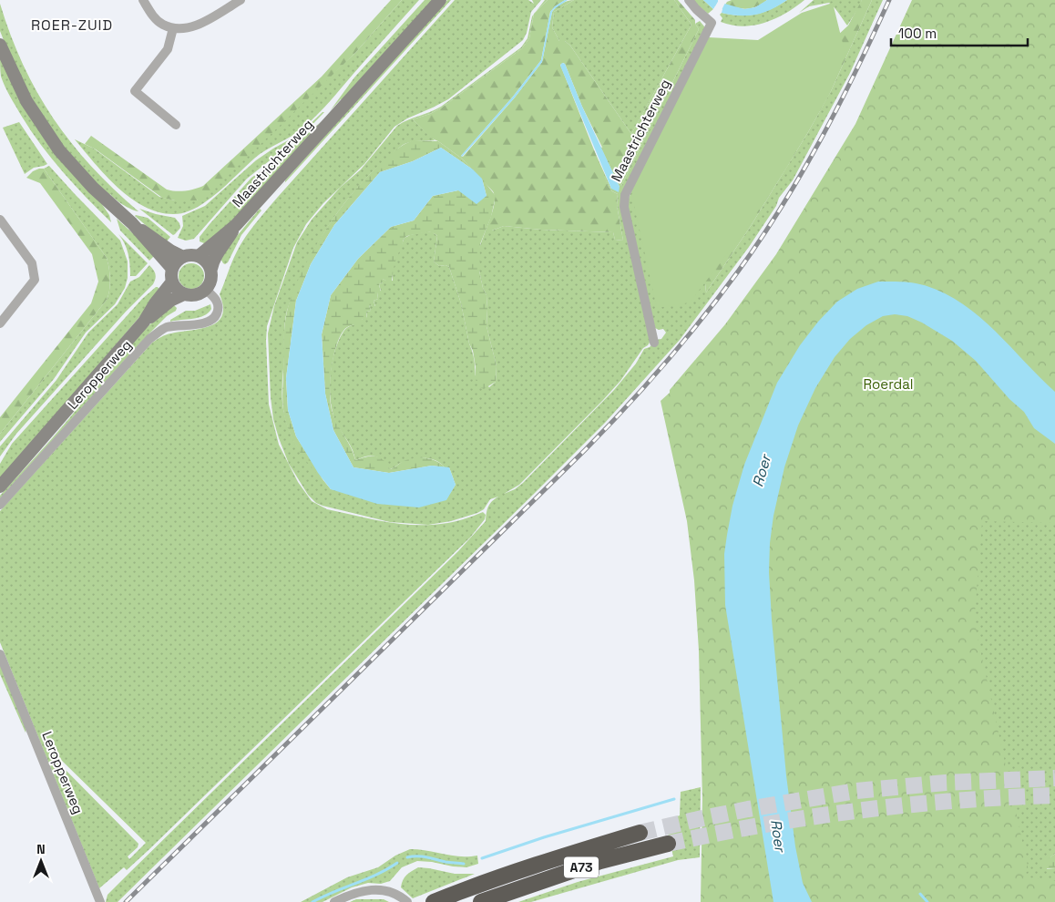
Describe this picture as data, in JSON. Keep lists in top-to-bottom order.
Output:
{
  "streets": {
    "highway": ["A73"],
    "main road": ["Maastrichterweg"],
    "street": ["Leropperweg"]
  },
  "crossings": [
    ["Maastrichterweg", "Leropperweg"]
  ],
  "districts": ["ROER-ZUID"],
  "water": ["Roer"],
  "parks": ["Roerdal"],
  "scale_bar": "100 m",
  "north": "top"
}
